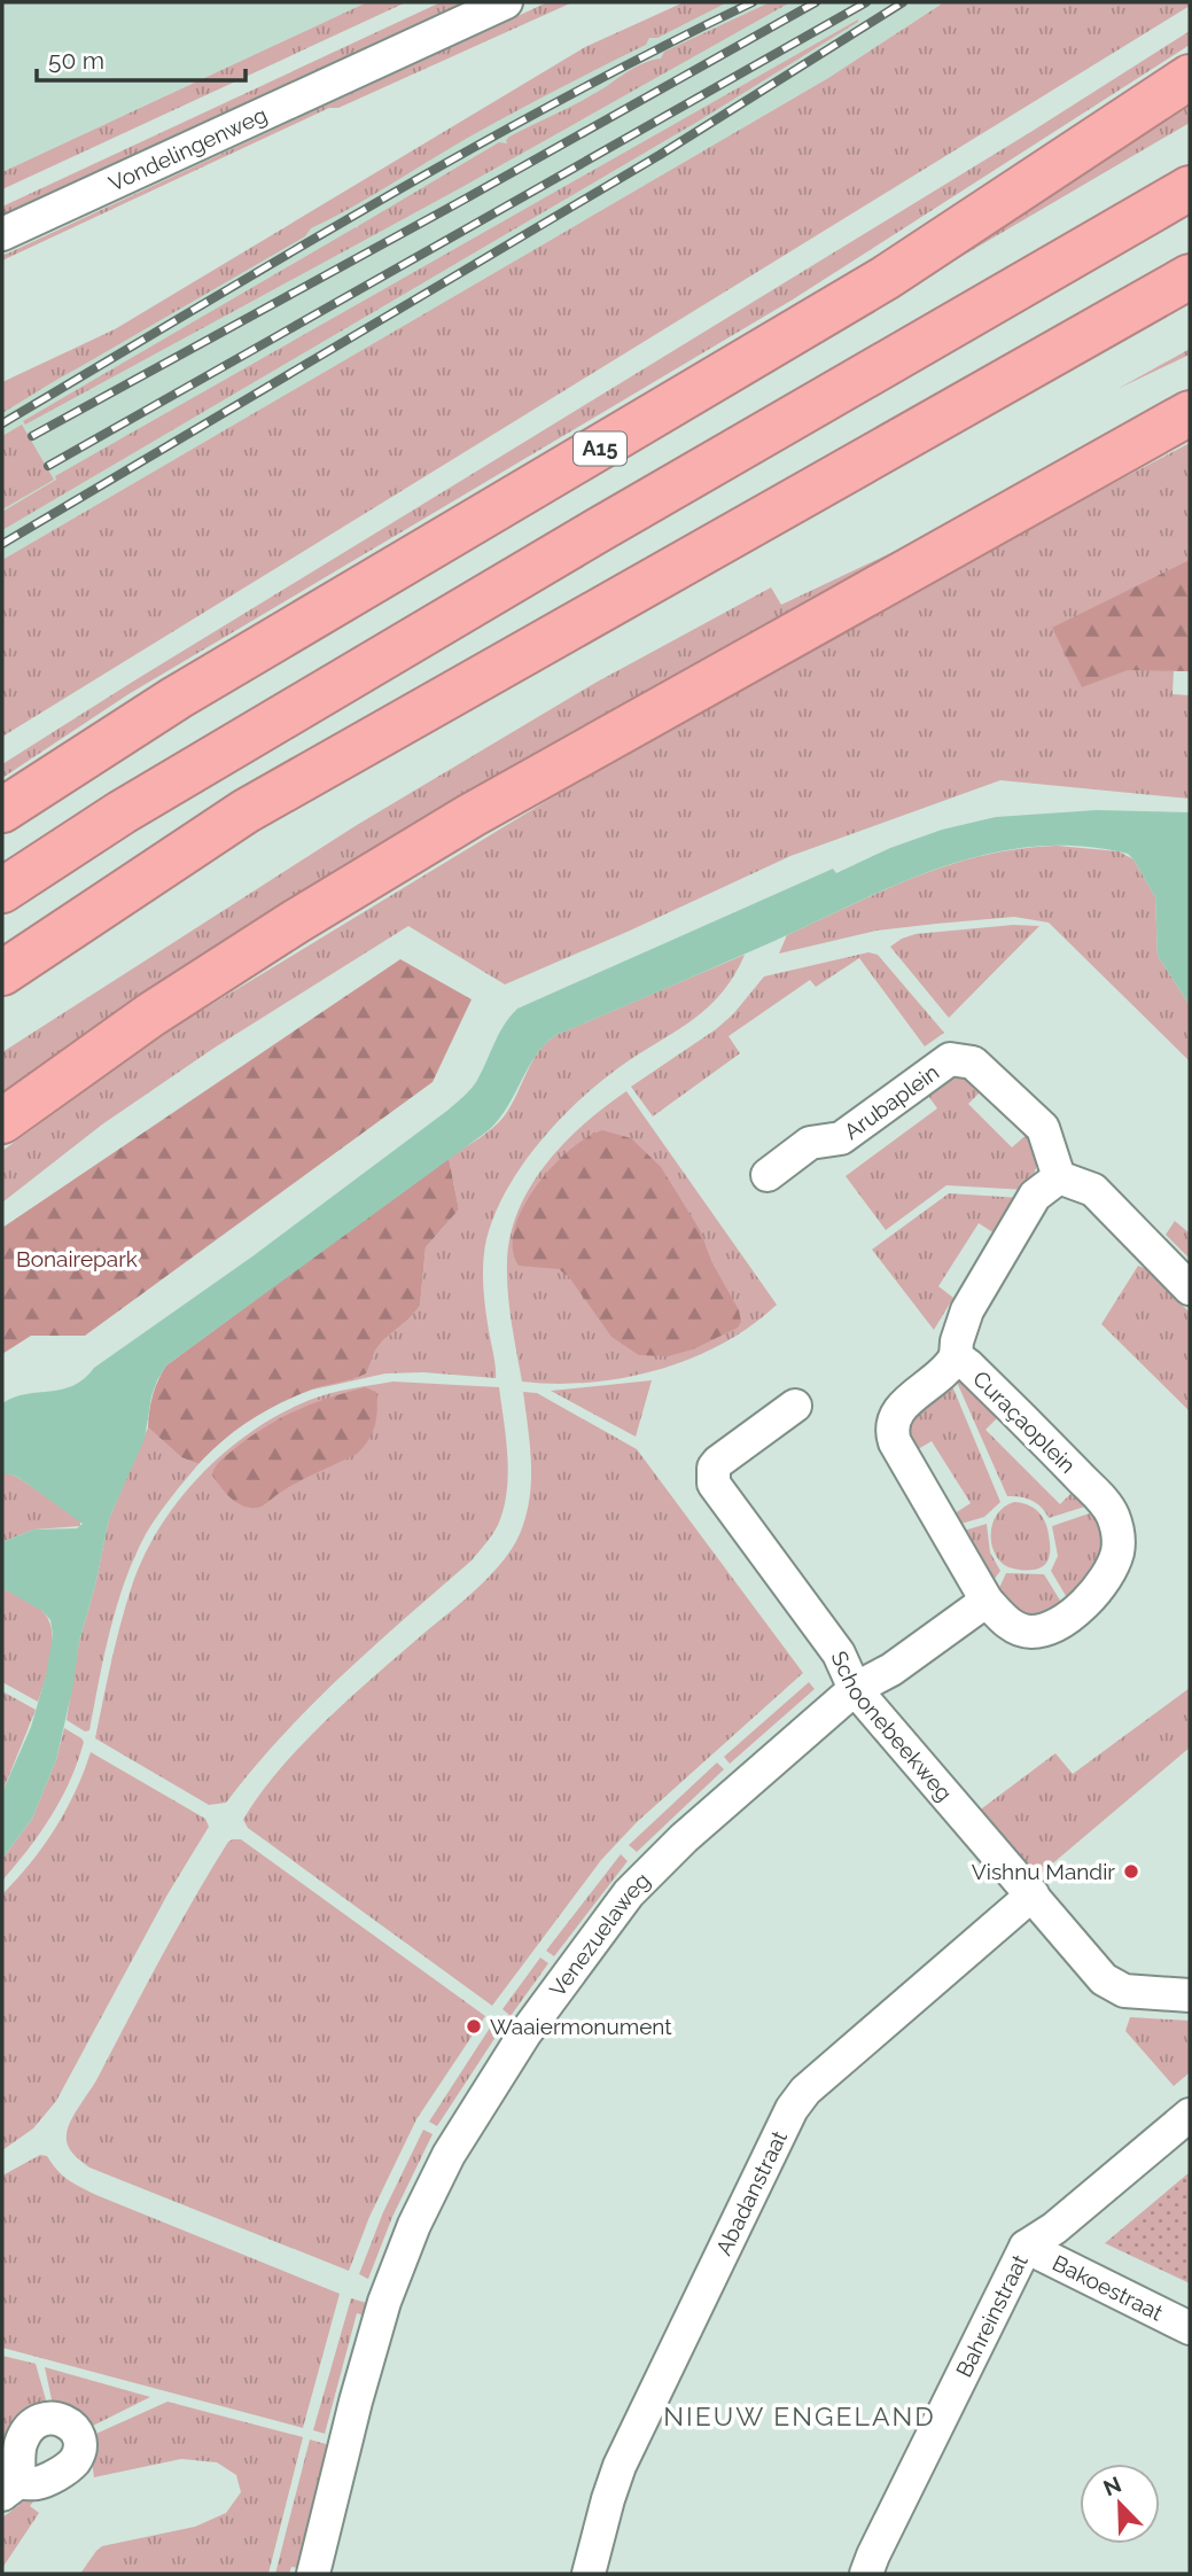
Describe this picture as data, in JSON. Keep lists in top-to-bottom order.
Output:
{
  "streets": {
    "highway": ["A15"],
    "street": [
      "Vondelingenweg",
      "Arubaplein",
      "Curaçaoplein",
      "Schoonebeekweg",
      "Venezuelaweg",
      "Abadanstraat",
      "Bakoestraat",
      "Bahreinstraat"
    ]
  },
  "crossings": [
    ["Curaçaoplein", "Venezuelaweg"],
    ["Schoonebeekweg", "Venezuelaweg"],
    ["Schoonebeekweg", "Abadanstraat"],
    ["Bakoestraat", "Bahreinstraat"]
  ],
  "districts": ["NIEUW ENGELAND"],
  "parks": ["Bonairepark"],
  "places": ["Vishnu Mandir", "Waaiermonument"],
  "scale_bar": "50 m",
  "north": "top left"
}
